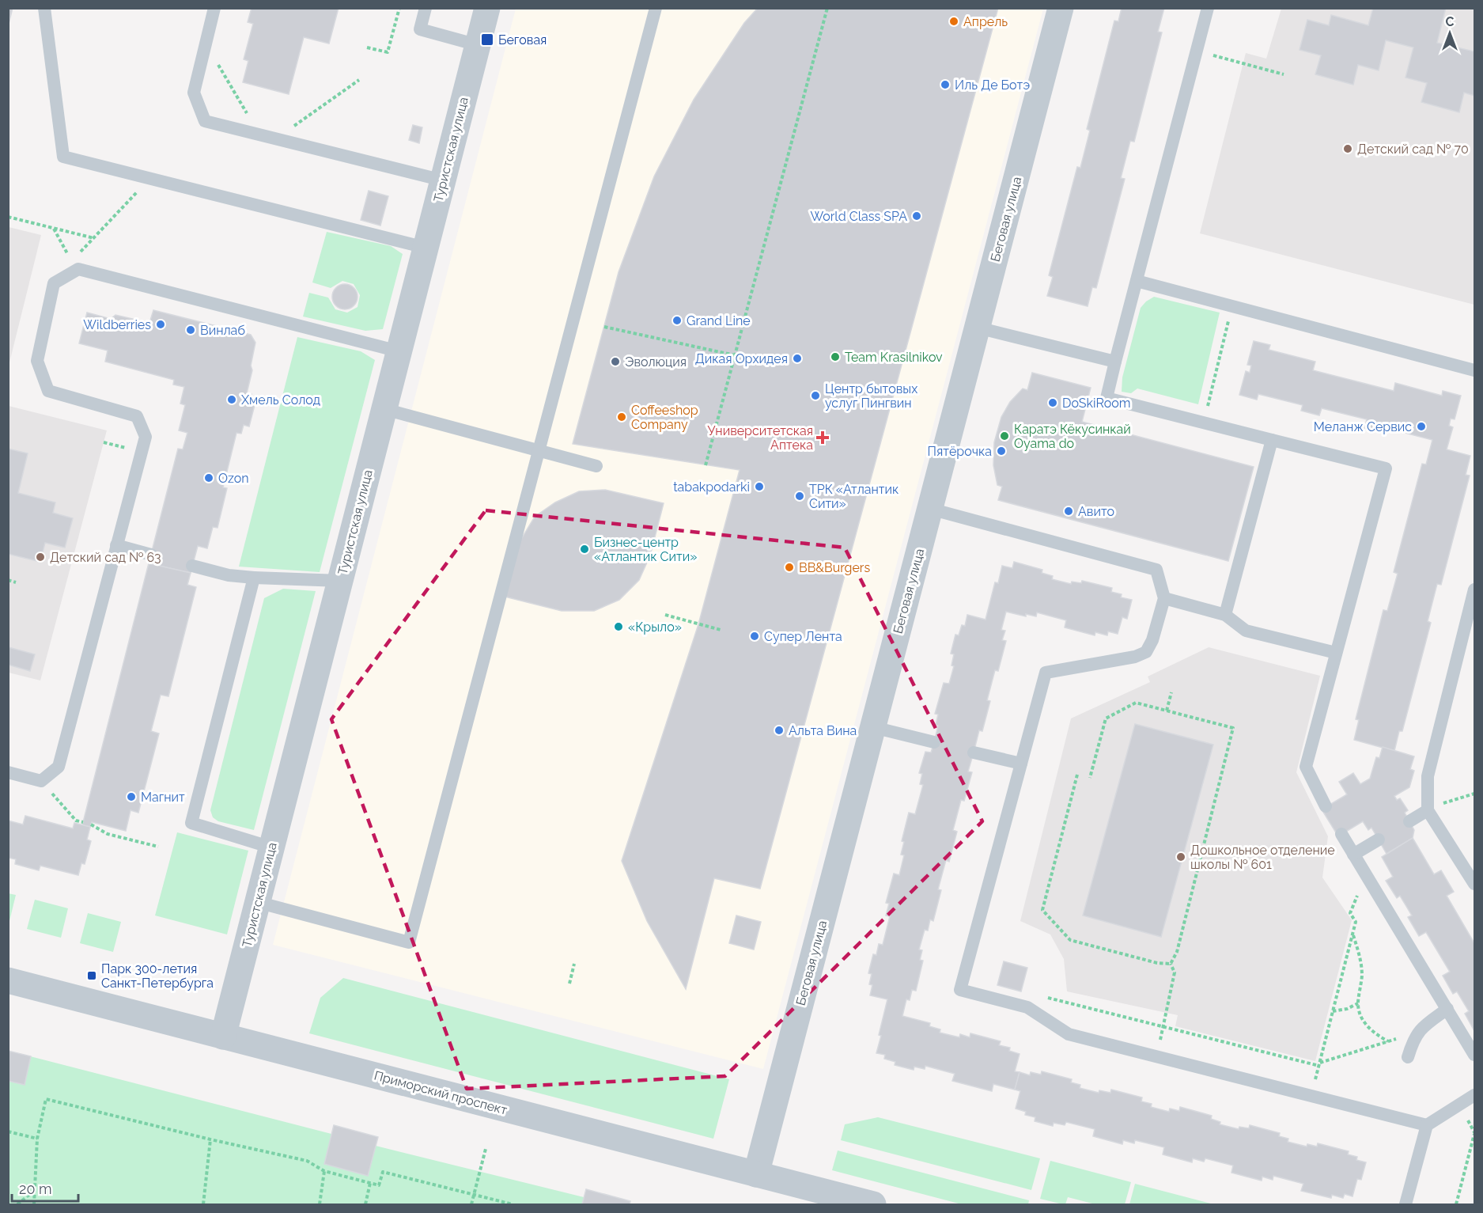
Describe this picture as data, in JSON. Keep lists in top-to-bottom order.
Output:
{
  "streets": {
    "street": ["Туристская улица", "Беговая улица", "Приморский проспект"]
  },
  "crossings": [
    ["Туристская улица", "Приморский проспект"],
    ["Беговая улица", "Приморский проспект"]
  ],
  "places": {
    "other": [
      "Апрель",
      "Иль Де Ботэ",
      "Детский сад № 70",
      "World Class SPA",
      "Grand Line",
      "Wildberries",
      "Винлаб",
      "Team Krasilnikov",
      "Дикая Орхидея",
      "Эволюция",
      "Центр бытовых услуг Пингвин",
      "Хмель Солод",
      "DoSkiRoom",
      "Coffeeshop Company",
      "Меланж Сервис",
      "Каратэ Кёкусинкай Oyama do",
      "Пятёрочка",
      "Ozon",
      "tabakpodarki",
      "ТРК «Атлантик Сити»",
      "Авито",
      "Бизнес-центр «Атлантик Сити»",
      "Детский сад № 63",
      "BB&Burgers",
      "«Крыло»",
      "Супер Лента",
      "Альта Вина",
      "Магнит",
      "Дошкольное отделение школы № 601"
    ],
    "transit": ["Беговая", "Парк 300-летия Санкт-Петербурга"],
    "health": ["Университетская Аптека"]
  },
  "scale_bar": "20 m",
  "north": "top"
}
